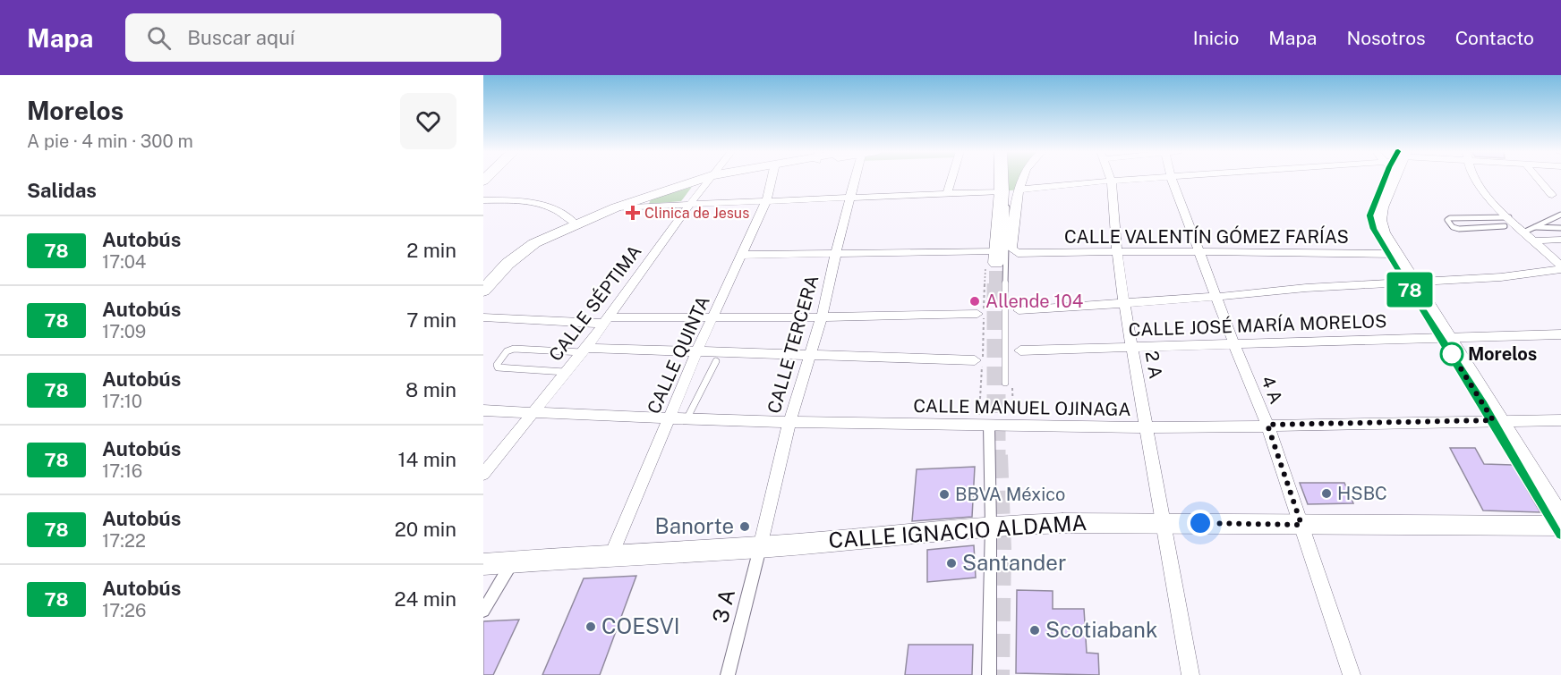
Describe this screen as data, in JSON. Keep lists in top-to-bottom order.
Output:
{
  "streets": {
    "main road": ["CALLE IGNACIO ALDAMA"],
    "street": [
      "CALLE VALENTÍN GÓMEZ FARÍAS",
      "CALLE SÉPTIMA",
      "CALLE JOSÉ MARÍA MORELOS",
      "CALLE TERCERA",
      "CALLE QUINTA",
      "2 A",
      "4 A",
      "CALLE MANUEL OJINAGA",
      "3 A"
    ]
  },
  "crossings": [
    ["CALLE VALENTÍN GÓMEZ FARÍAS", "2 A"],
    ["CALLE VALENTÍN GÓMEZ FARÍAS", "4 A"],
    ["CALLE SÉPTIMA", "CALLE MANUEL OJINAGA"],
    ["CALLE JOSÉ MARÍA MORELOS", "2 A"],
    ["CALLE JOSÉ MARÍA MORELOS", "4 A"],
    ["CALLE TERCERA", "CALLE MANUEL OJINAGA"],
    ["CALLE TERCERA", "CALLE IGNACIO ALDAMA"],
    ["CALLE TERCERA", "3 A"],
    ["CALLE QUINTA", "CALLE MANUEL OJINAGA"],
    ["CALLE QUINTA", "CALLE IGNACIO ALDAMA"],
    ["2 A", "CALLE MANUEL OJINAGA"],
    ["2 A", "CALLE IGNACIO ALDAMA"],
    ["4 A", "CALLE MANUEL OJINAGA"],
    ["4 A", "CALLE IGNACIO ALDAMA"],
    ["CALLE IGNACIO ALDAMA", "3 A"]
  ],
  "places": {
    "health": ["Clinica de Jesus"],
    "other": [
      "Allende 104",
      "Morelos",
      "HSBC",
      "BBVA México",
      "Banorte",
      "Santander",
      "COESVI",
      "Scotiabank"
    ]
  },
  "lines": ["bus line 78"],
  "page": {
    "header": "Mapa",
    "search": "Buscar aquí",
    "nav": [
      "Inicio",
      "Mapa",
      "Nosotros",
      "Contacto"
    ],
    "heading": [
      ["Morelos", "A pie · 4 min · 300 m"],
      "Salidas"
    ],
    "on_map": "78",
    "list": [
      {
        "mark": "78",
        "name": "Autobús",
        "note": "17:04",
        "value": "2 min"
      },
      {
        "mark": "78",
        "name": "Autobús",
        "note": "17:09",
        "value": "7 min"
      },
      {
        "mark": "78",
        "name": "Autobús",
        "note": "17:10",
        "value": "8 min"
      },
      {
        "mark": "78",
        "name": "Autobús",
        "note": "17:16",
        "value": "14 min"
      },
      {
        "mark": "78",
        "name": "Autobús",
        "note": "17:22",
        "value": "20 min"
      },
      {
        "mark": "78",
        "name": "Autobús",
        "note": "17:26",
        "value": "24 min"
      }
    ]
  }
}
